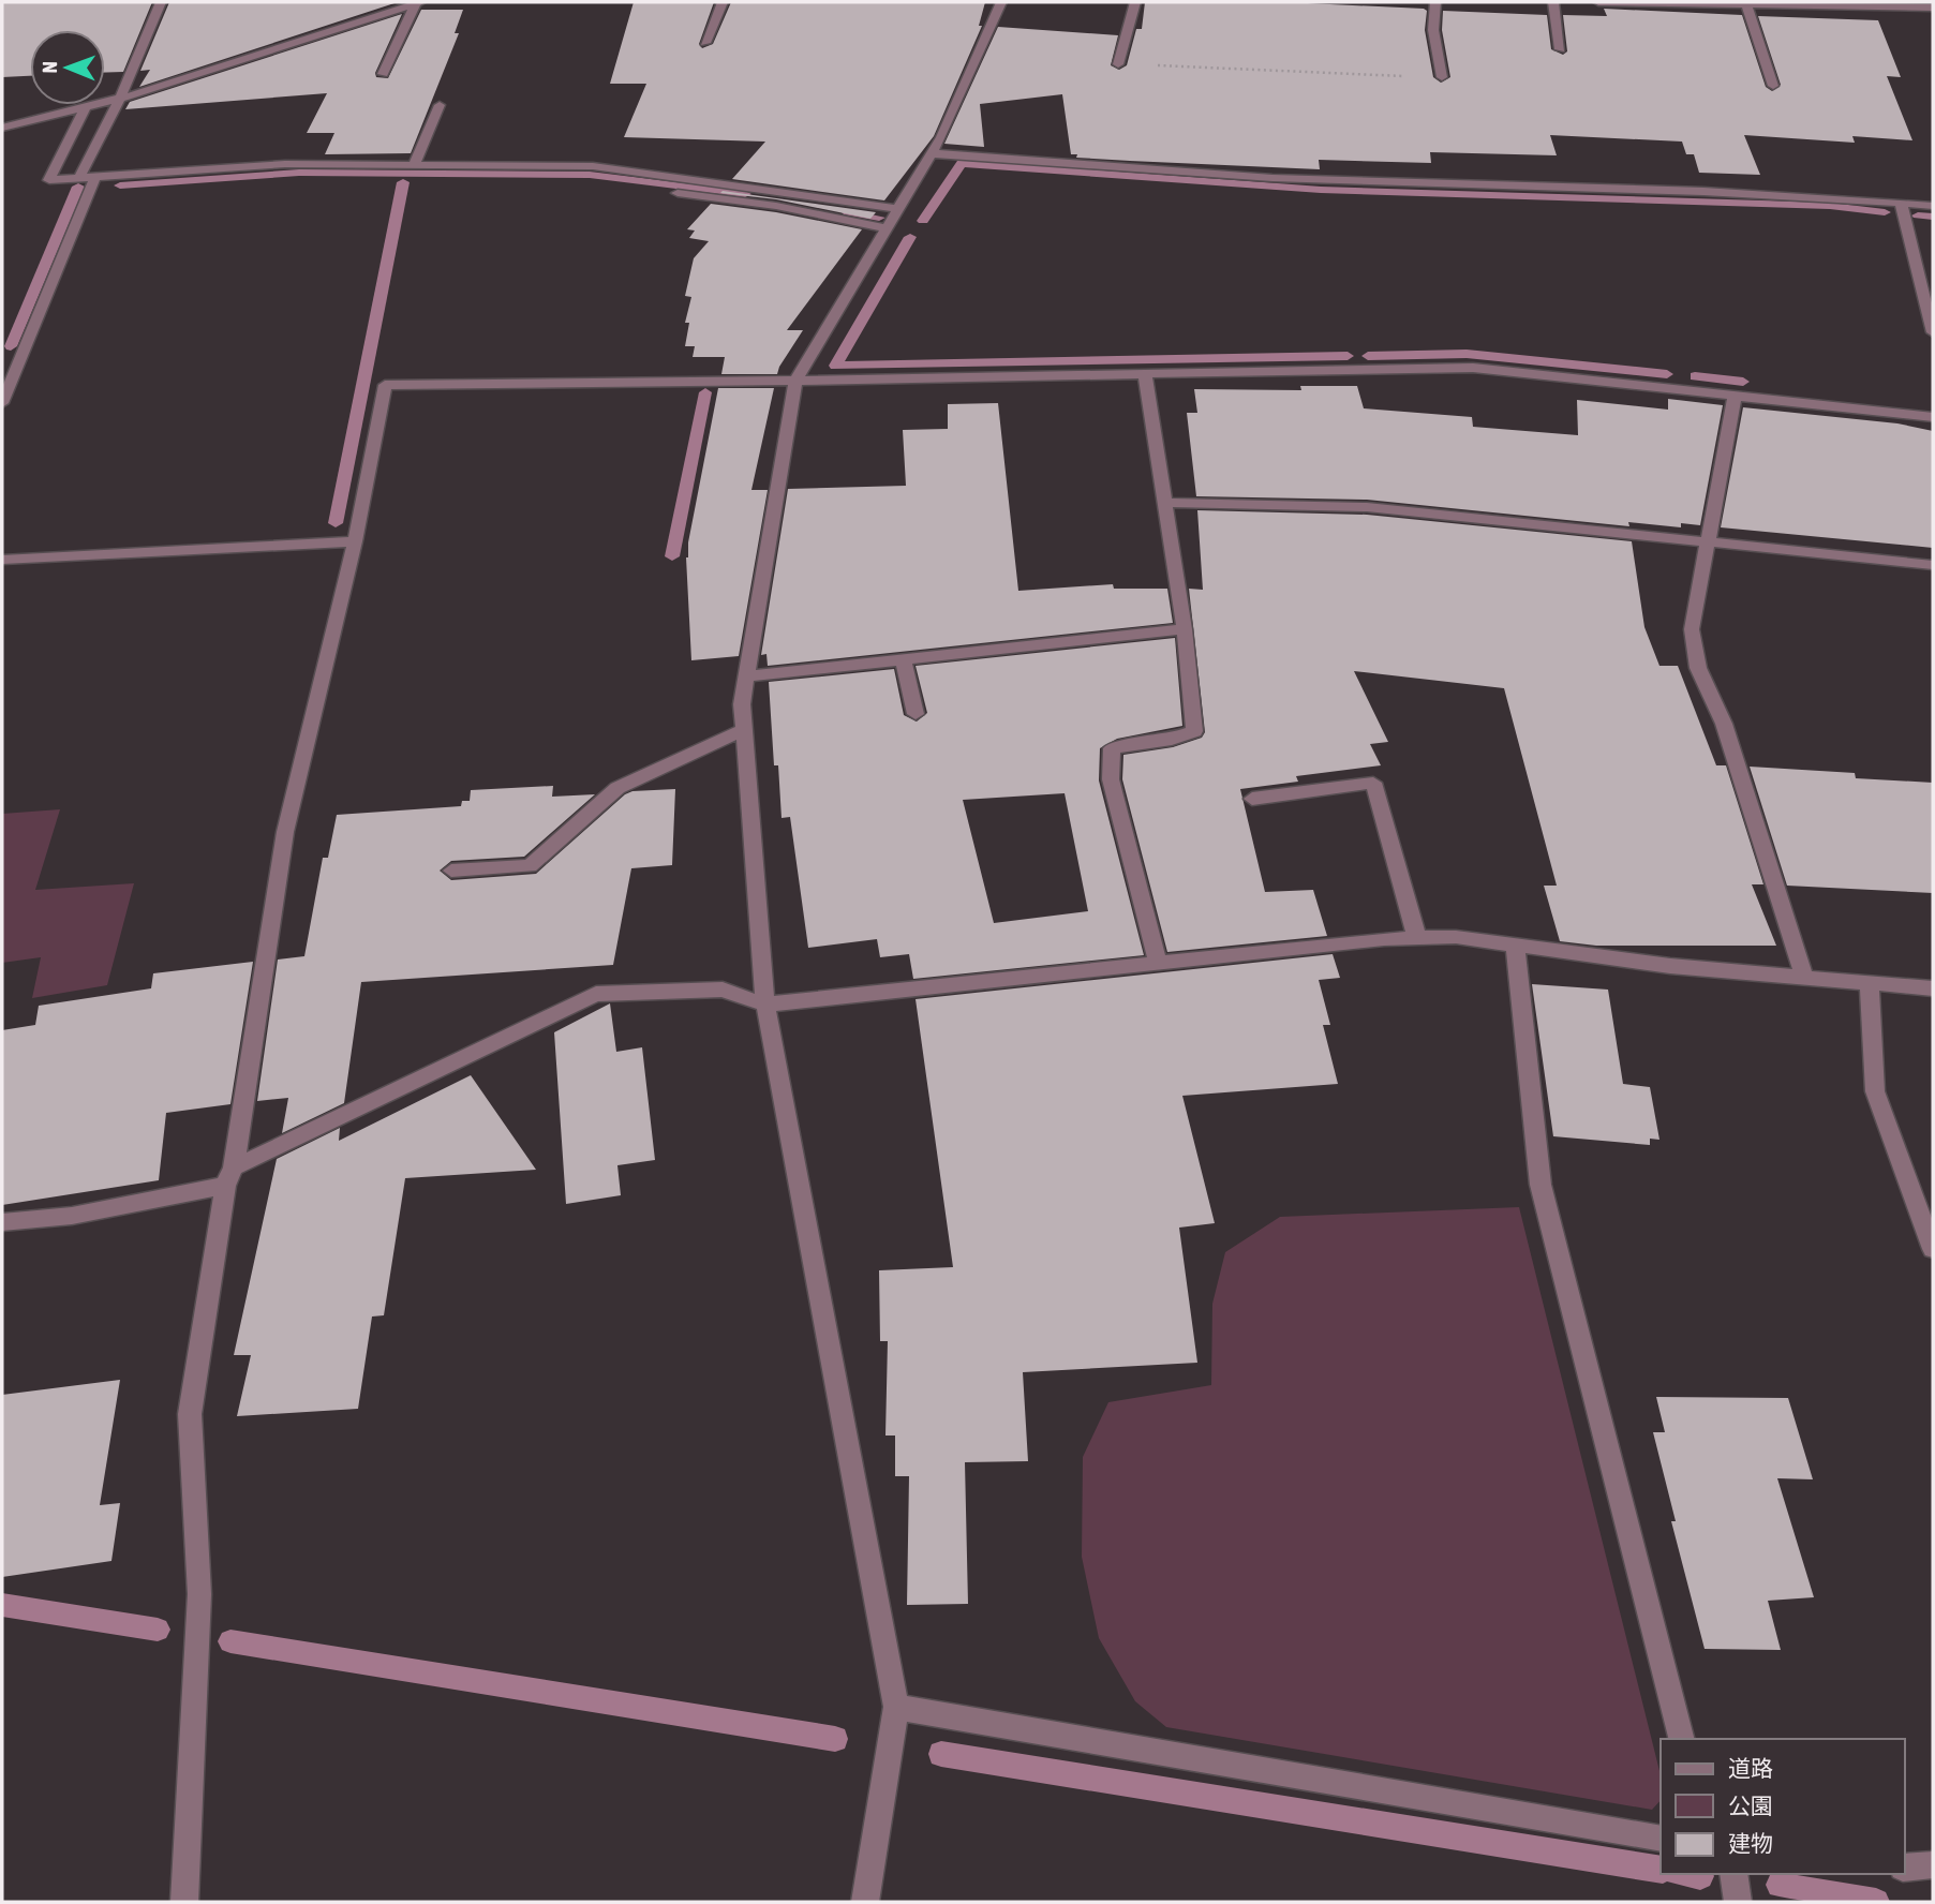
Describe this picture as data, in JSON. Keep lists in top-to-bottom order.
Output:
{
  "legend": ["道路", "公園", "建物"],
  "north": "left"
}
